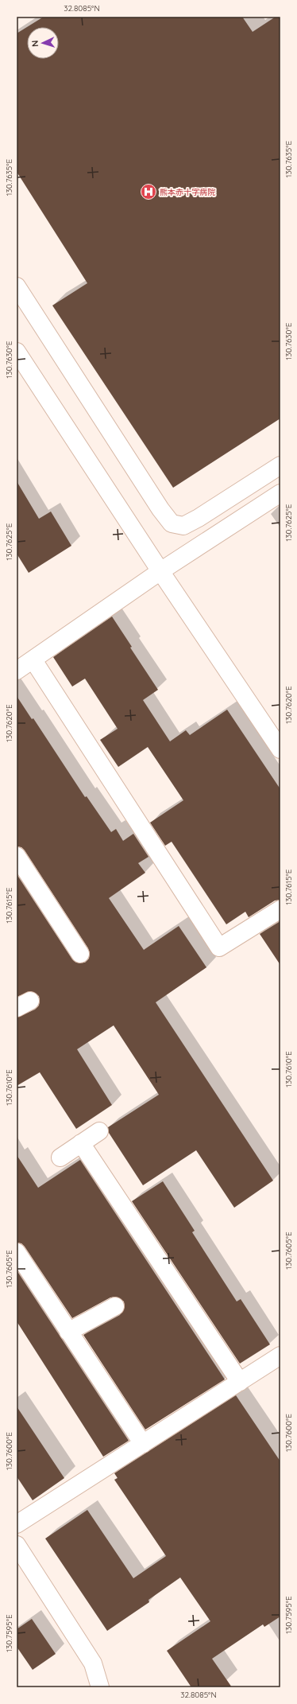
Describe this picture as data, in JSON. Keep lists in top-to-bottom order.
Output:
{
  "places": {
    "hospital": ["熊本赤十字病院"]
  },
  "north": "left",
  "coordinates": [
    "32.8085°N",
    "130.7635°E",
    "130.7630°E",
    "130.7625°E",
    "130.7620°E",
    "130.7615°E",
    "130.7610°E",
    "130.7605°E",
    "130.7600°E",
    "130.7595°E"
  ]
}
